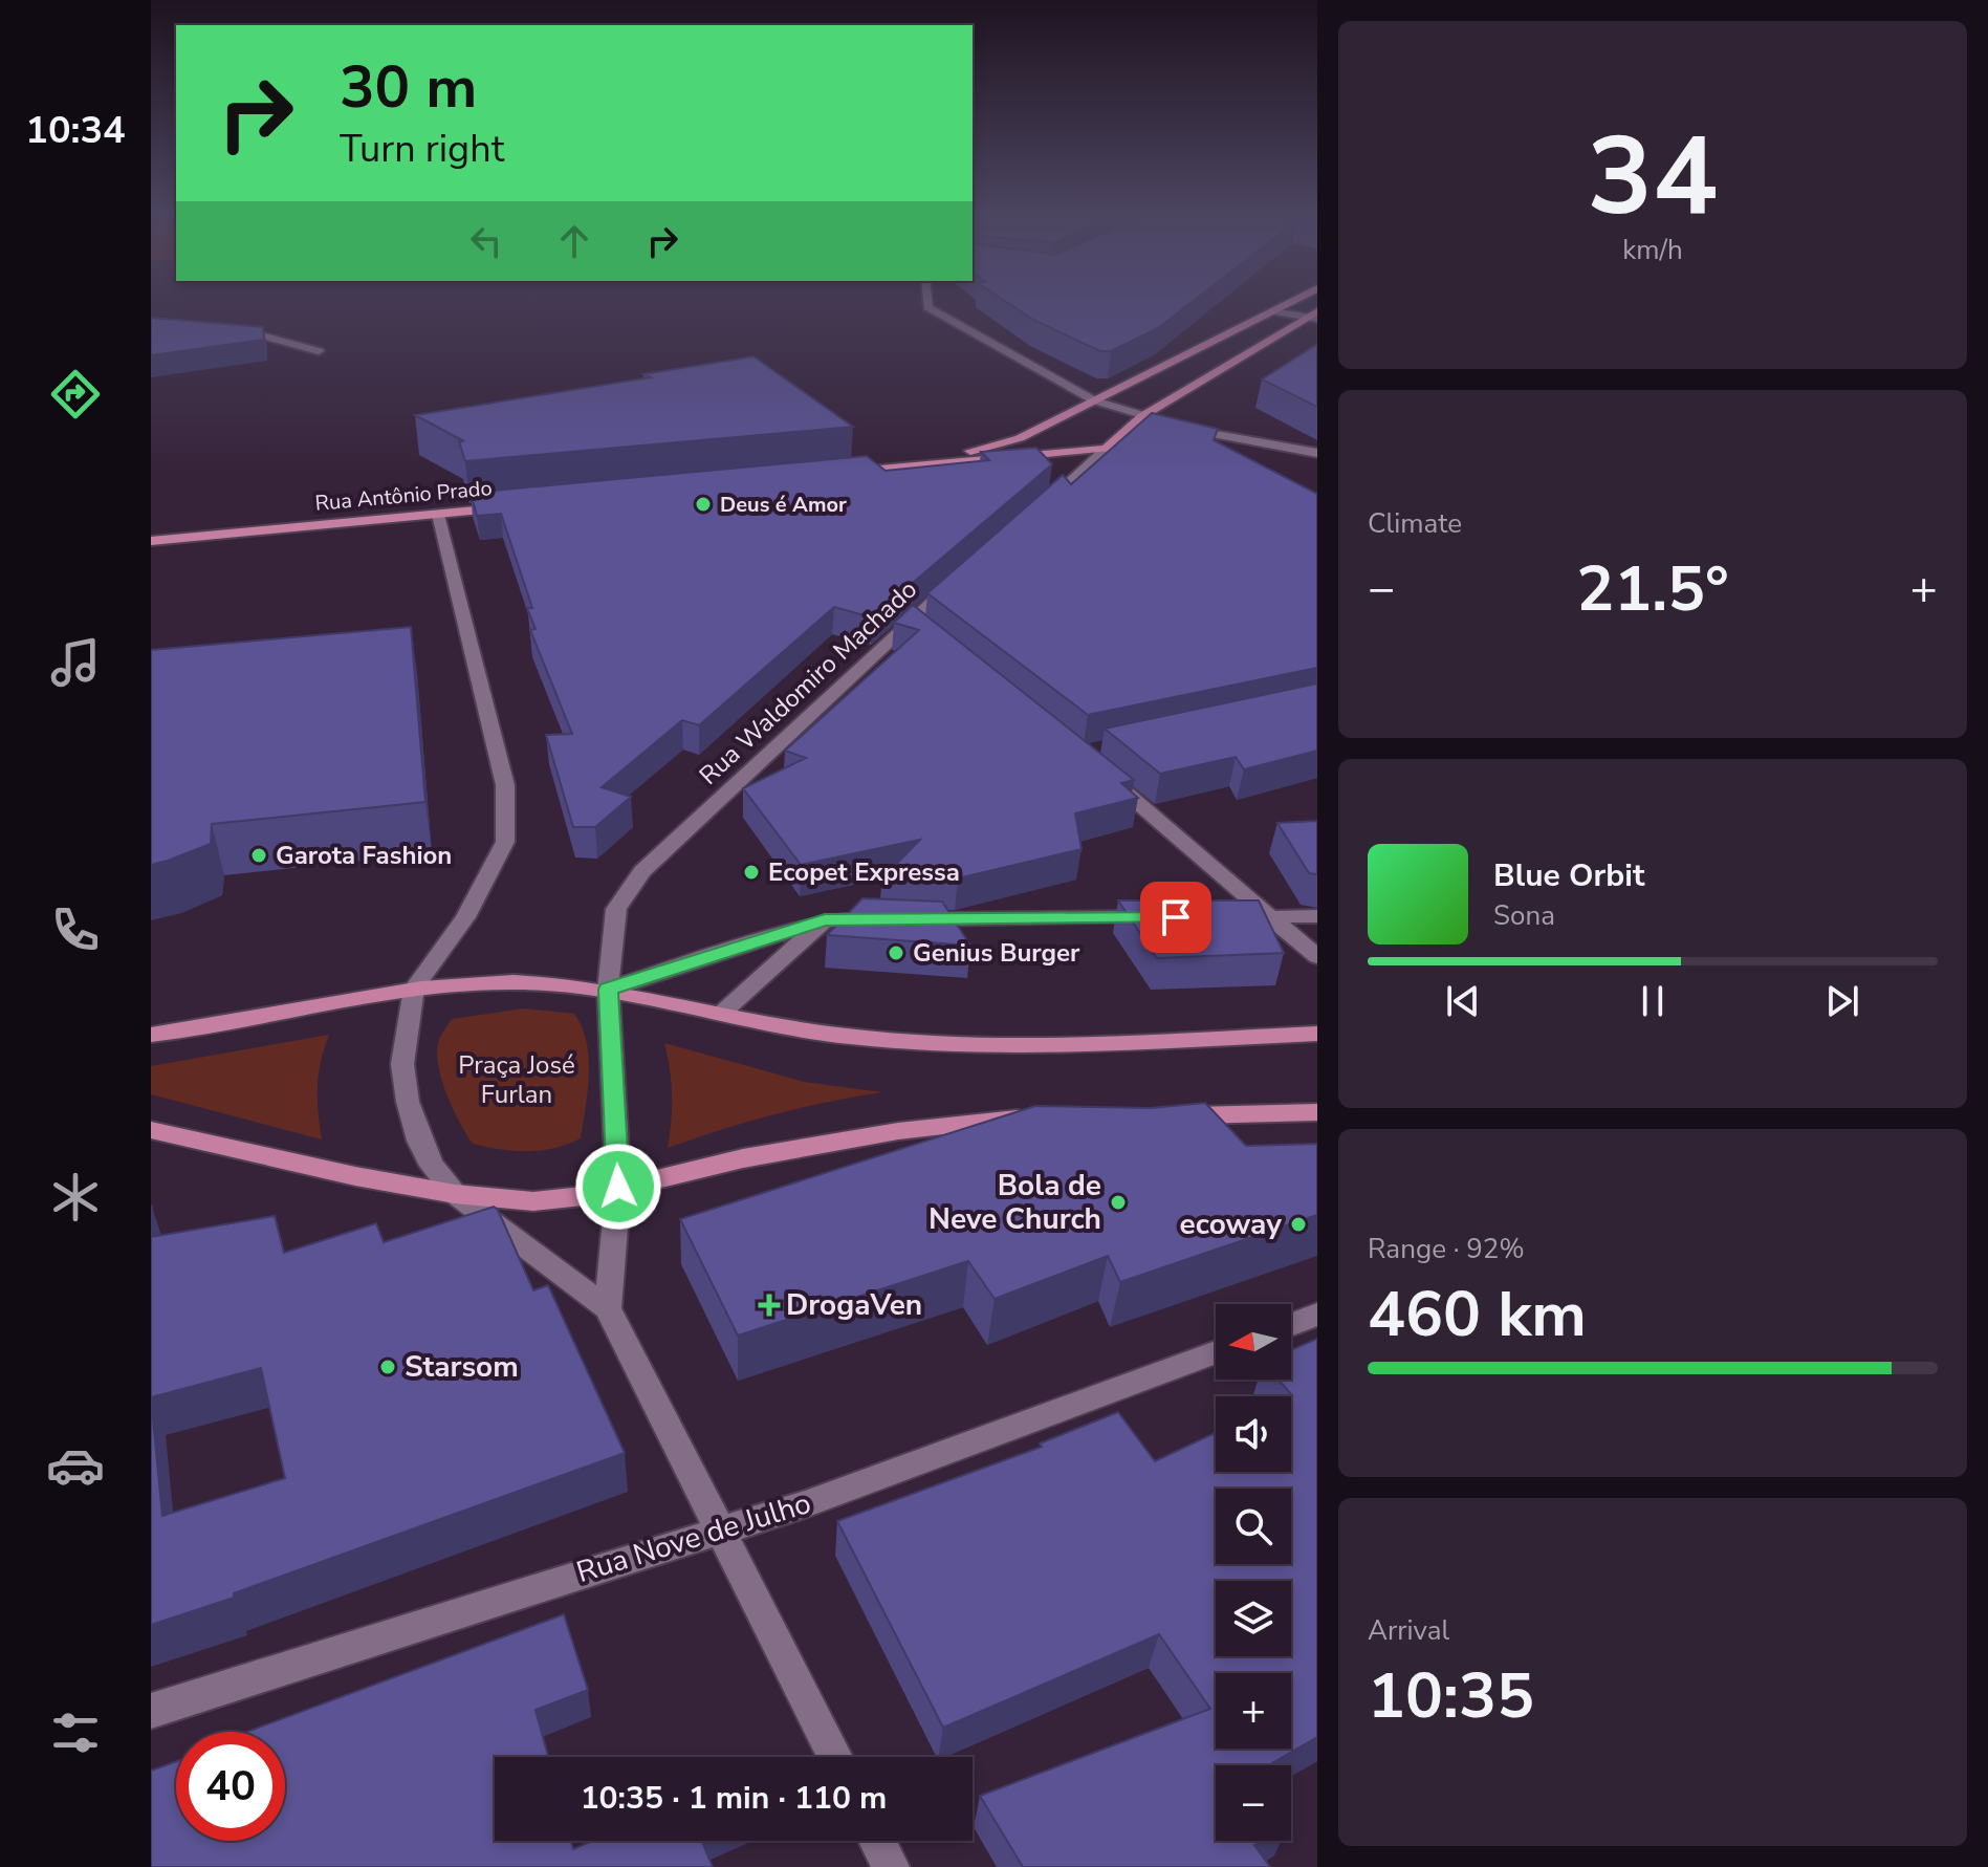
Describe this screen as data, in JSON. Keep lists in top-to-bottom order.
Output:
{
  "streets": {
    "main road": ["Rua Antônio Prado"],
    "street": ["Rua Waldomiro Machado", "Rua Nove de Julho"]
  },
  "parks": ["Praça José Furlan"],
  "places": {
    "other": [
      "Deus é Amor",
      "Garota Fashion",
      "Ecopet Expressa",
      "Genius Burger",
      "Bola de Neve Church",
      "ecoway",
      "Starsom"
    ],
    "health": ["DrogaVen"]
  },
  "north": "left",
  "page": {
    "tabs": "10:34",
    "tile": [
      ["34", "km/h"],
      "Climate",
      ["Range · 92%", "460 km"],
      ["Arrival", "10:35"]
    ],
    "turn": ["30 m", "Turn right"],
    "heat": ["−", "21.5°", "+"],
    "song": ["Blue Orbit", "Sona"],
    "map_buttons": ["+", "−"],
    "limit": "40",
    "trip": "10:35 · 1 min · 110 m"
  }
}
